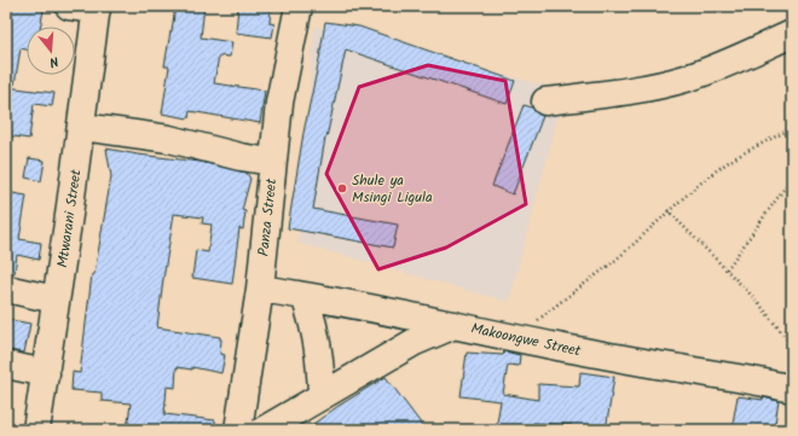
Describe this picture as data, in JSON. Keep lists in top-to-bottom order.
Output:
{
  "streets": {
    "street": ["Panza Street", "Mtwarani Street", "Makoongwe Street"]
  },
  "crossings": [
    ["Panza Street", "Makoongwe Street"]
  ],
  "places": ["Shule ya Msingi Ligula"],
  "north": "bottom"
}
